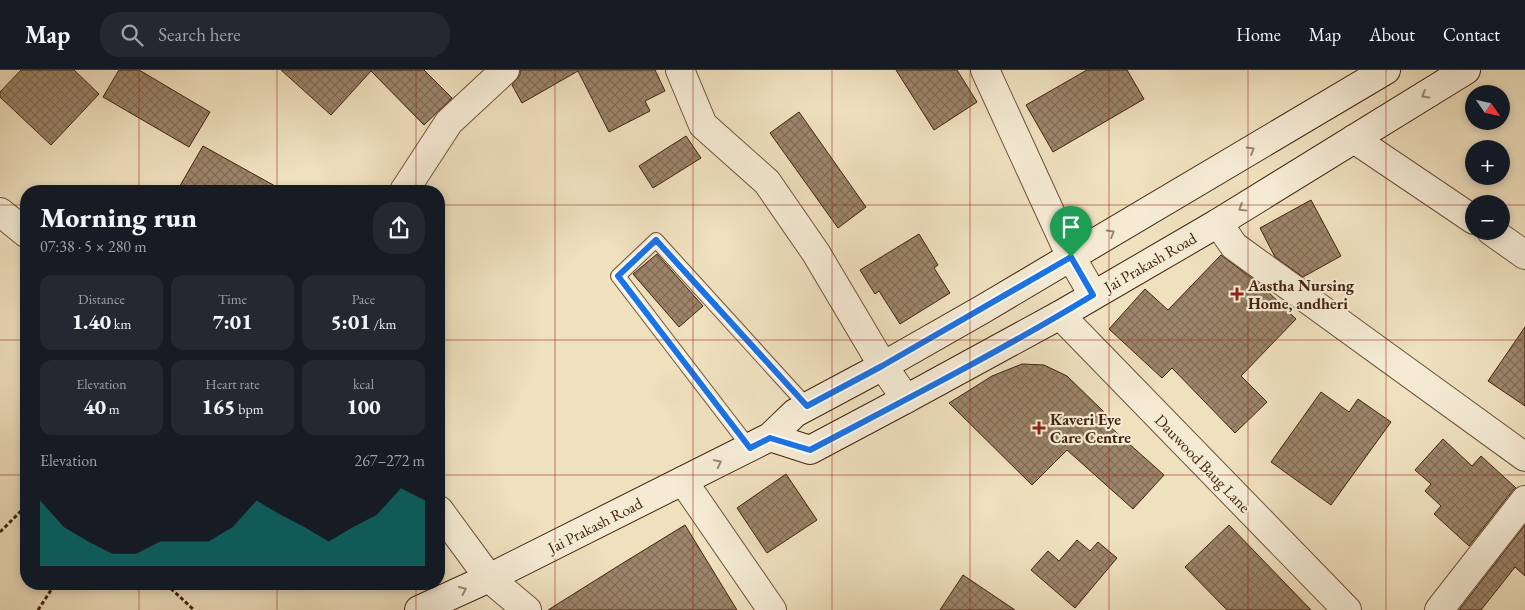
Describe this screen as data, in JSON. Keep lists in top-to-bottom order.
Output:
{
  "streets": {
    "street": ["Jai Prakash Road", "Dauwood Baug Lane"]
  },
  "crossings": [
    ["Jai Prakash Road", "Dauwood Baug Lane"]
  ],
  "places": {
    "health": ["Aastha Nursing Home, andheri", "Kaveri Eye Care Centre"]
  },
  "north": "bottom right",
  "page": {
    "header": "Map",
    "search": "Search here",
    "nav": [
      "Home",
      "Map",
      "About",
      "Contact"
    ],
    "map_buttons": ["+", "−"],
    "heading": ["Morning run", "07:38 · 5 × 280 m"],
    "stats": [
      ["Distance", "1.40 km"],
      ["Time", "7:01"],
      ["Pace", "5:01 /km"],
      ["Elevation", "40 m"],
      ["Heart rate", "165 bpm"],
      ["kcal", "100"]
    ],
    "chart": ["Elevation", "267–272 m"]
  }
}
